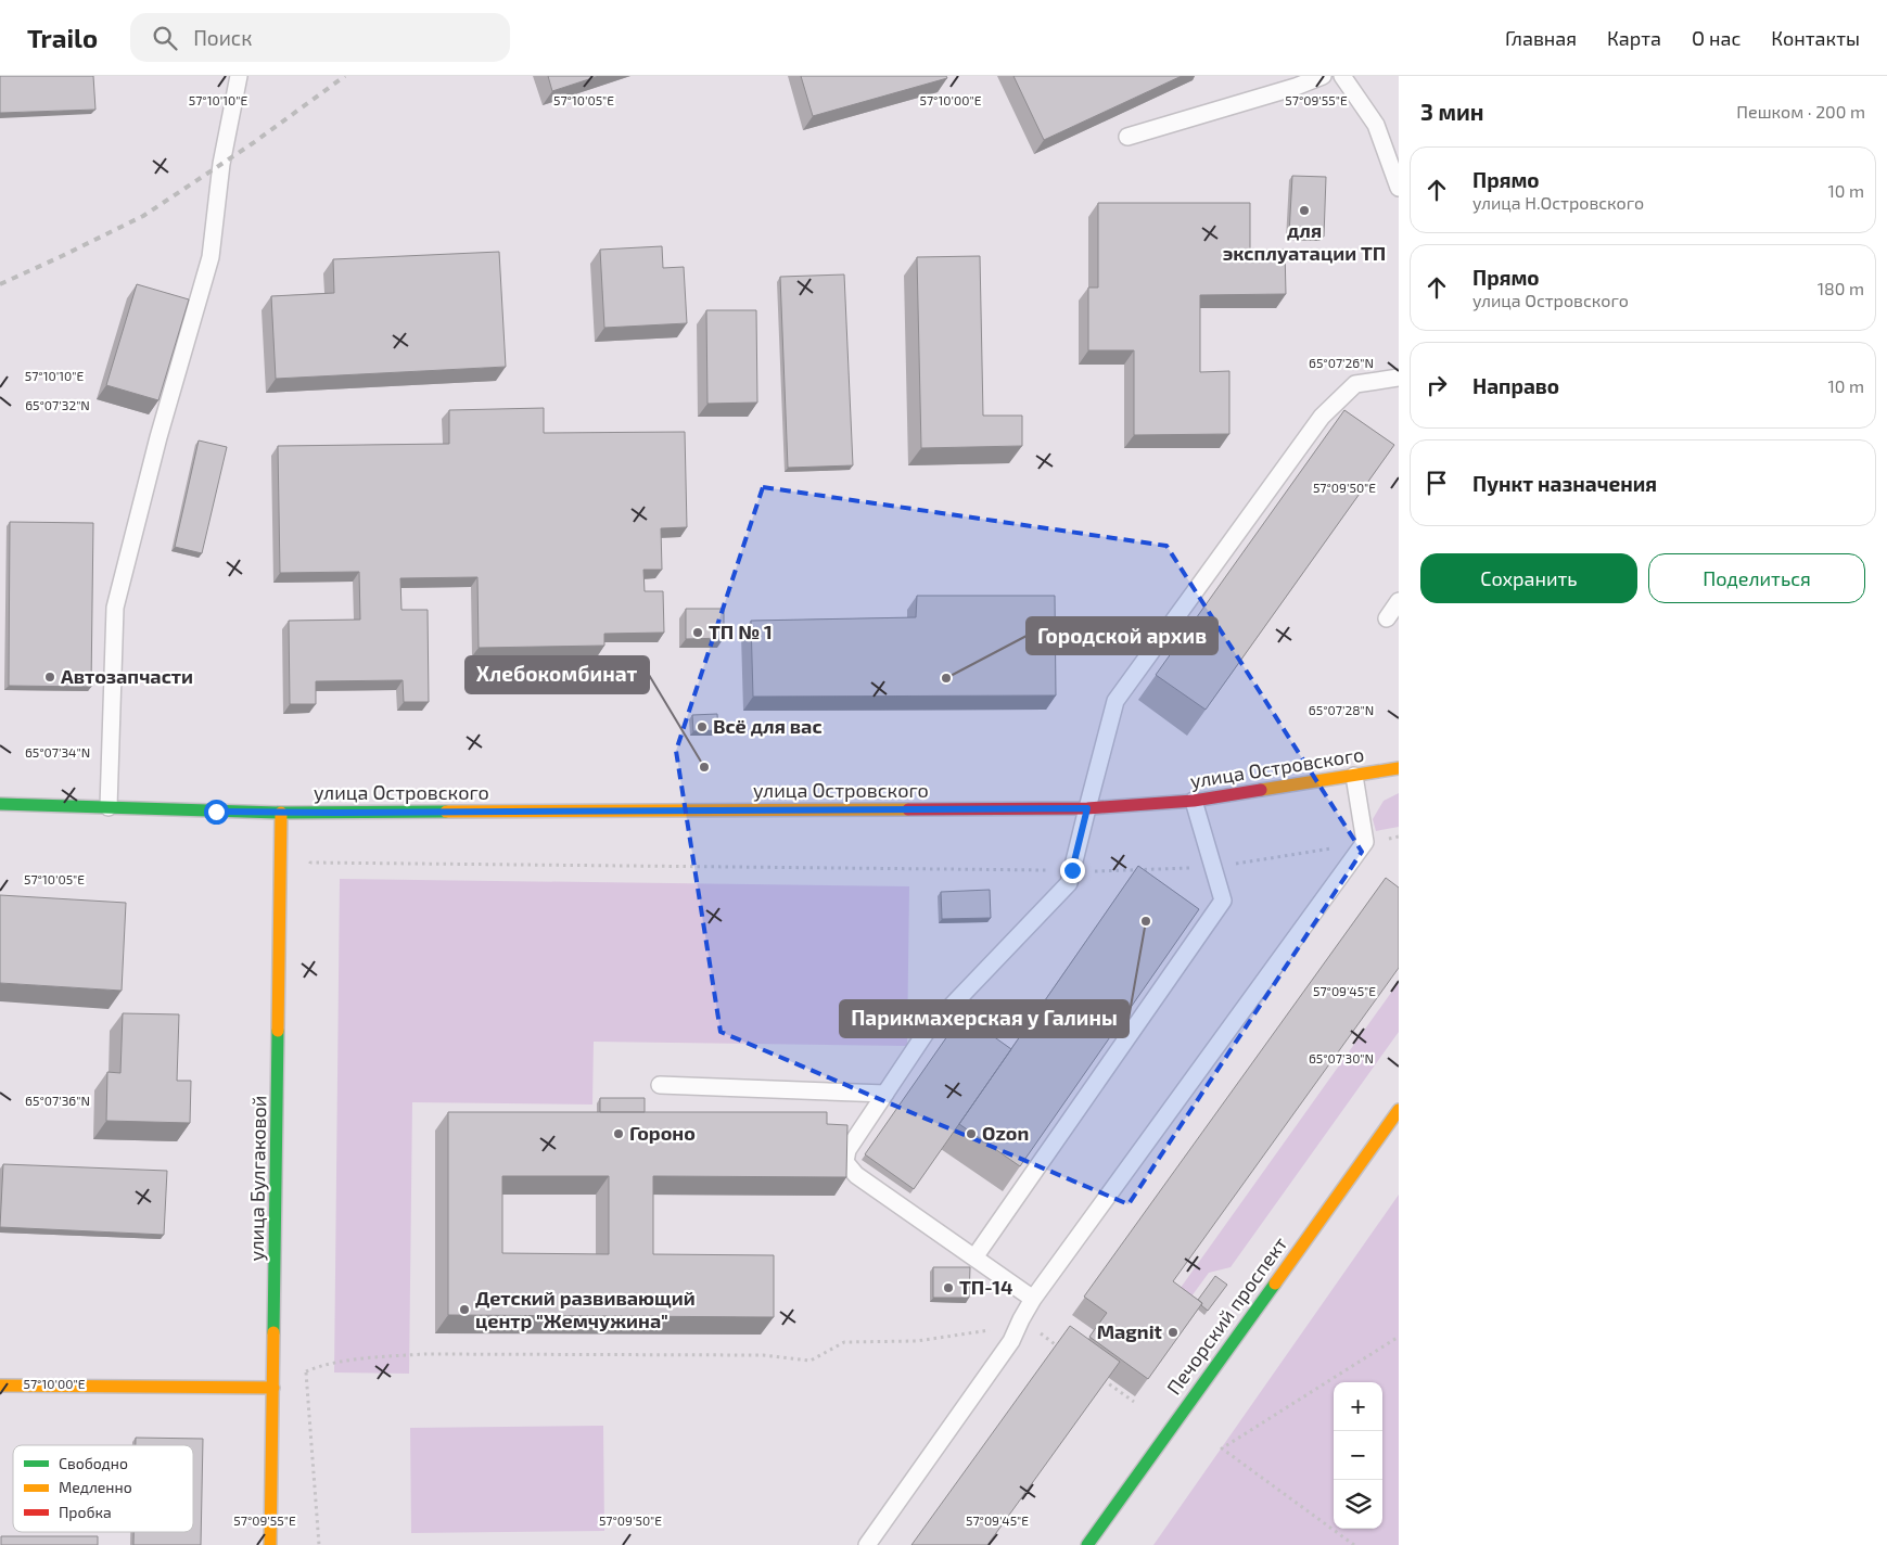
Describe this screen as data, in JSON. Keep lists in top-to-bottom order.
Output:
{
  "streets": {
    "main road": ["улица Островского", "улица Булгаковой", "Печорский проспект"]
  },
  "crossings": [
    ["улица Островского", "улица Булгаковой"]
  ],
  "places": [
    "для эксплуатации ТП",
    "ТП № 1",
    "Автозапчасти",
    "Городской архив",
    "Всё для вас",
    "Хлебокомбинат",
    "Парикмахерская у Галины",
    "Гороно",
    "Ozon",
    "ТП-14",
    "Детский развивающий центр \"Жемчужина\"",
    "Magnit"
  ],
  "legend": ["Свободно", "Медленно", "Пробка"],
  "page": {
    "header": "Trailo",
    "search": "Поиск",
    "nav": [
      "Главная",
      "Карта",
      "О нас",
      "Контакты"
    ],
    "heading": ["3 мин", "Пешком · 200 m"],
    "list": [
      ["Прямо", "улица Н.Островского", "10 m"],
      ["Прямо", "улица Островского", "180 m"],
      ["Направо", "10 m"],
      "Пункт назначения"
    ],
    "buttons": ["Сохранить", "Поделиться"],
    "map_buttons": ["+", "−"]
  },
  "coordinates": [
    "57°10'10\"E",
    "57°10'05\"E",
    "57°10'00\"E",
    "57°09'55\"E",
    "65°07'26\"N",
    "65°07'32\"N",
    "57°09'50\"E",
    "65°07'28\"N",
    "65°07'34\"N",
    "57°09'45\"E",
    "65°07'30\"N",
    "65°07'36\"N"
  ]
}
